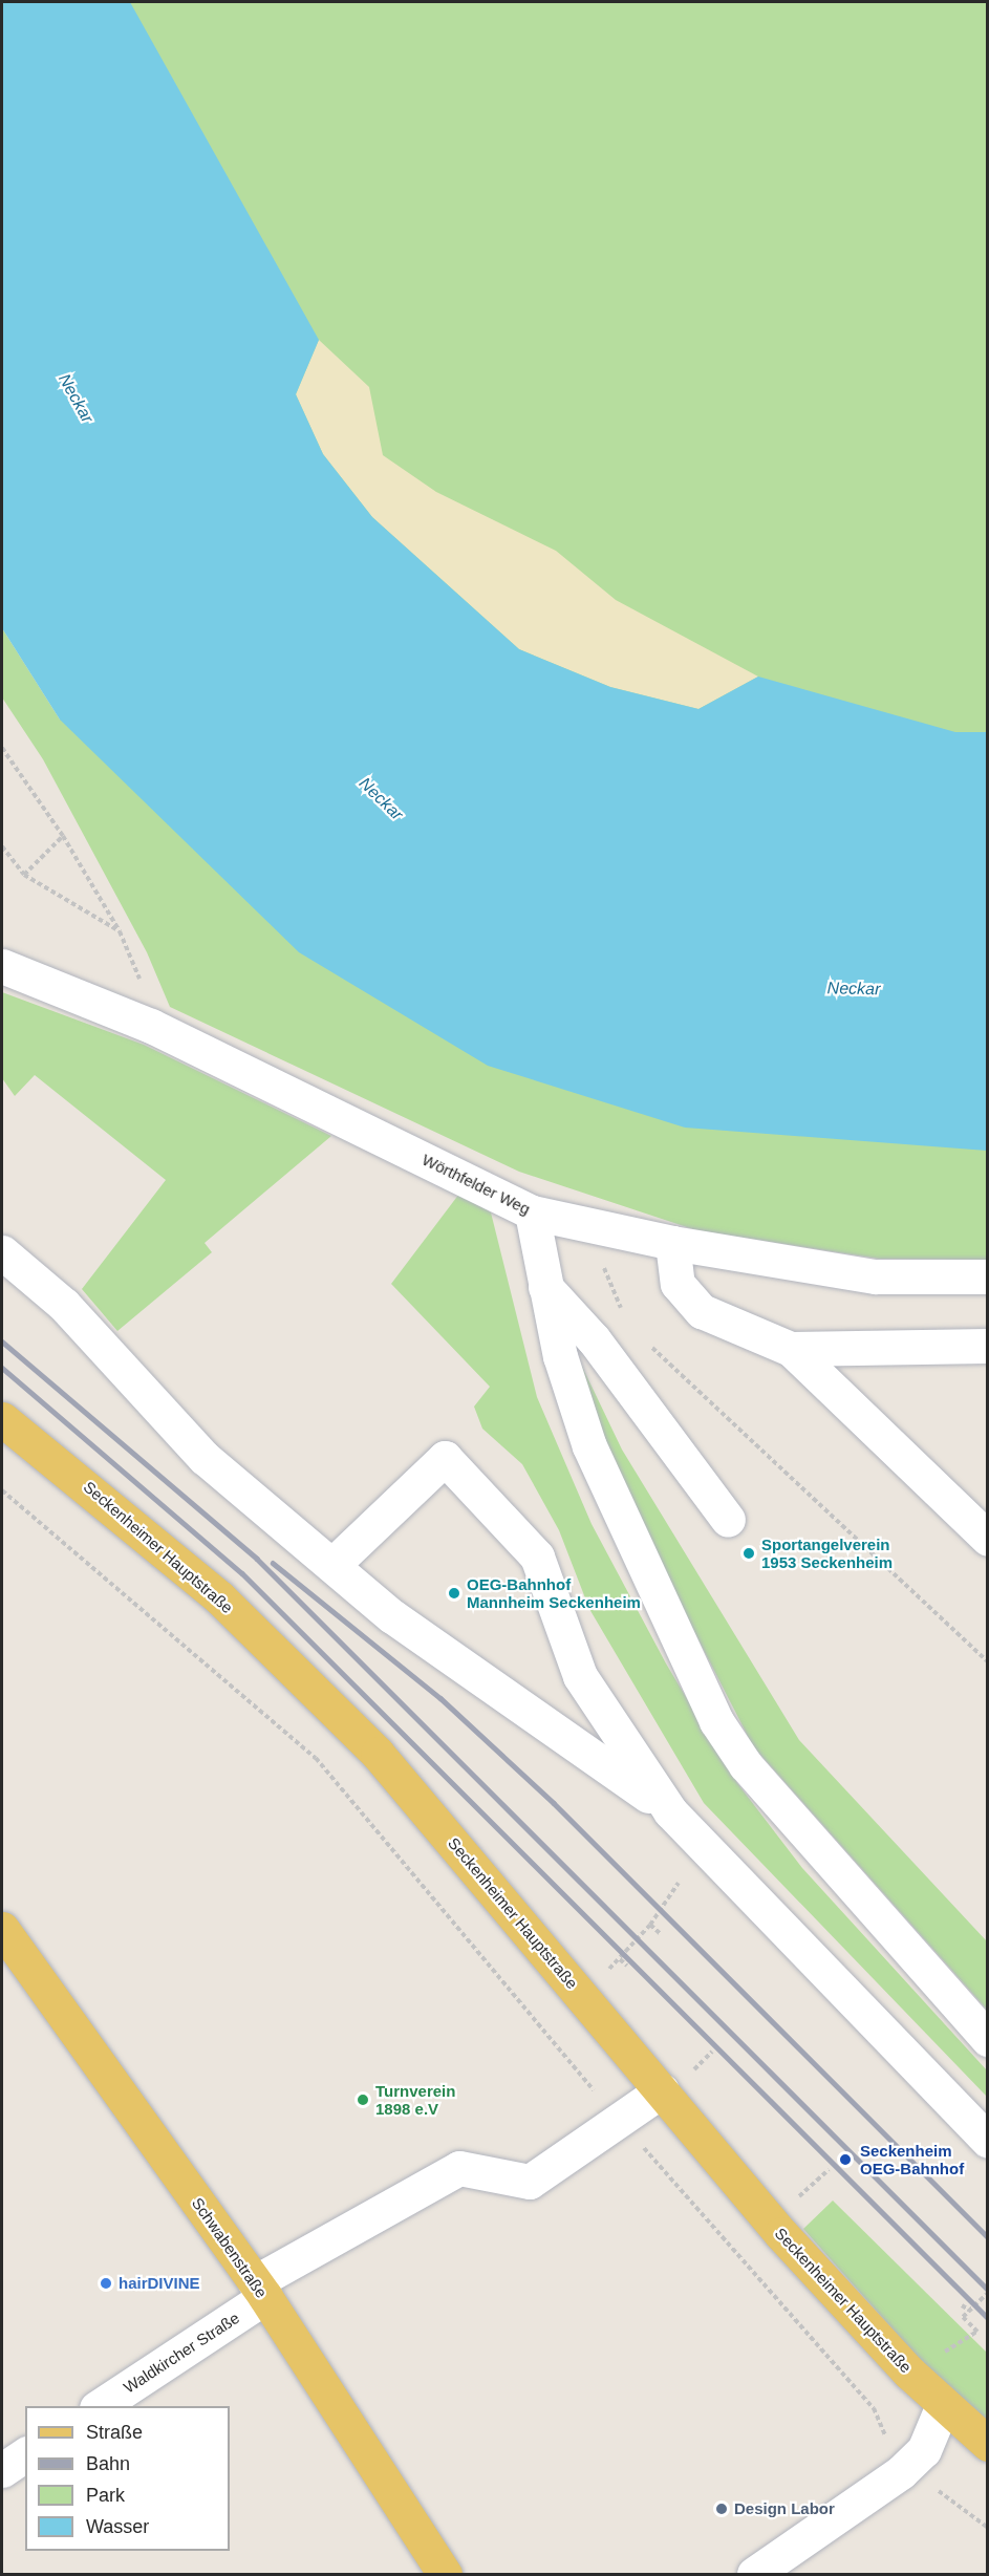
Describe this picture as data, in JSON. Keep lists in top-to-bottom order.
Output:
{
  "streets": {
    "main road": ["Seckenheimer Hauptstraße", "Schwabenstraße"],
    "street": ["Wörthfelder Weg", "Waldkircher Straße"]
  },
  "crossings": [
    ["Seckenheimer Hauptstraße", "Waldkircher Straße"],
    ["Schwabenstraße", "Waldkircher Straße"]
  ],
  "water": ["Neckar"],
  "places": [
    "Sportangelverein 1953 Seckenheim",
    "OEG-Bahnhof Mannheim Seckenheim",
    "Turnverein 1898 e.V",
    "Seckenheim OEG-Bahnhof",
    "hairDIVINE",
    "Design Labor"
  ],
  "legend": [
    "Straße",
    "Bahn",
    "Park",
    "Wasser"
  ]
}
